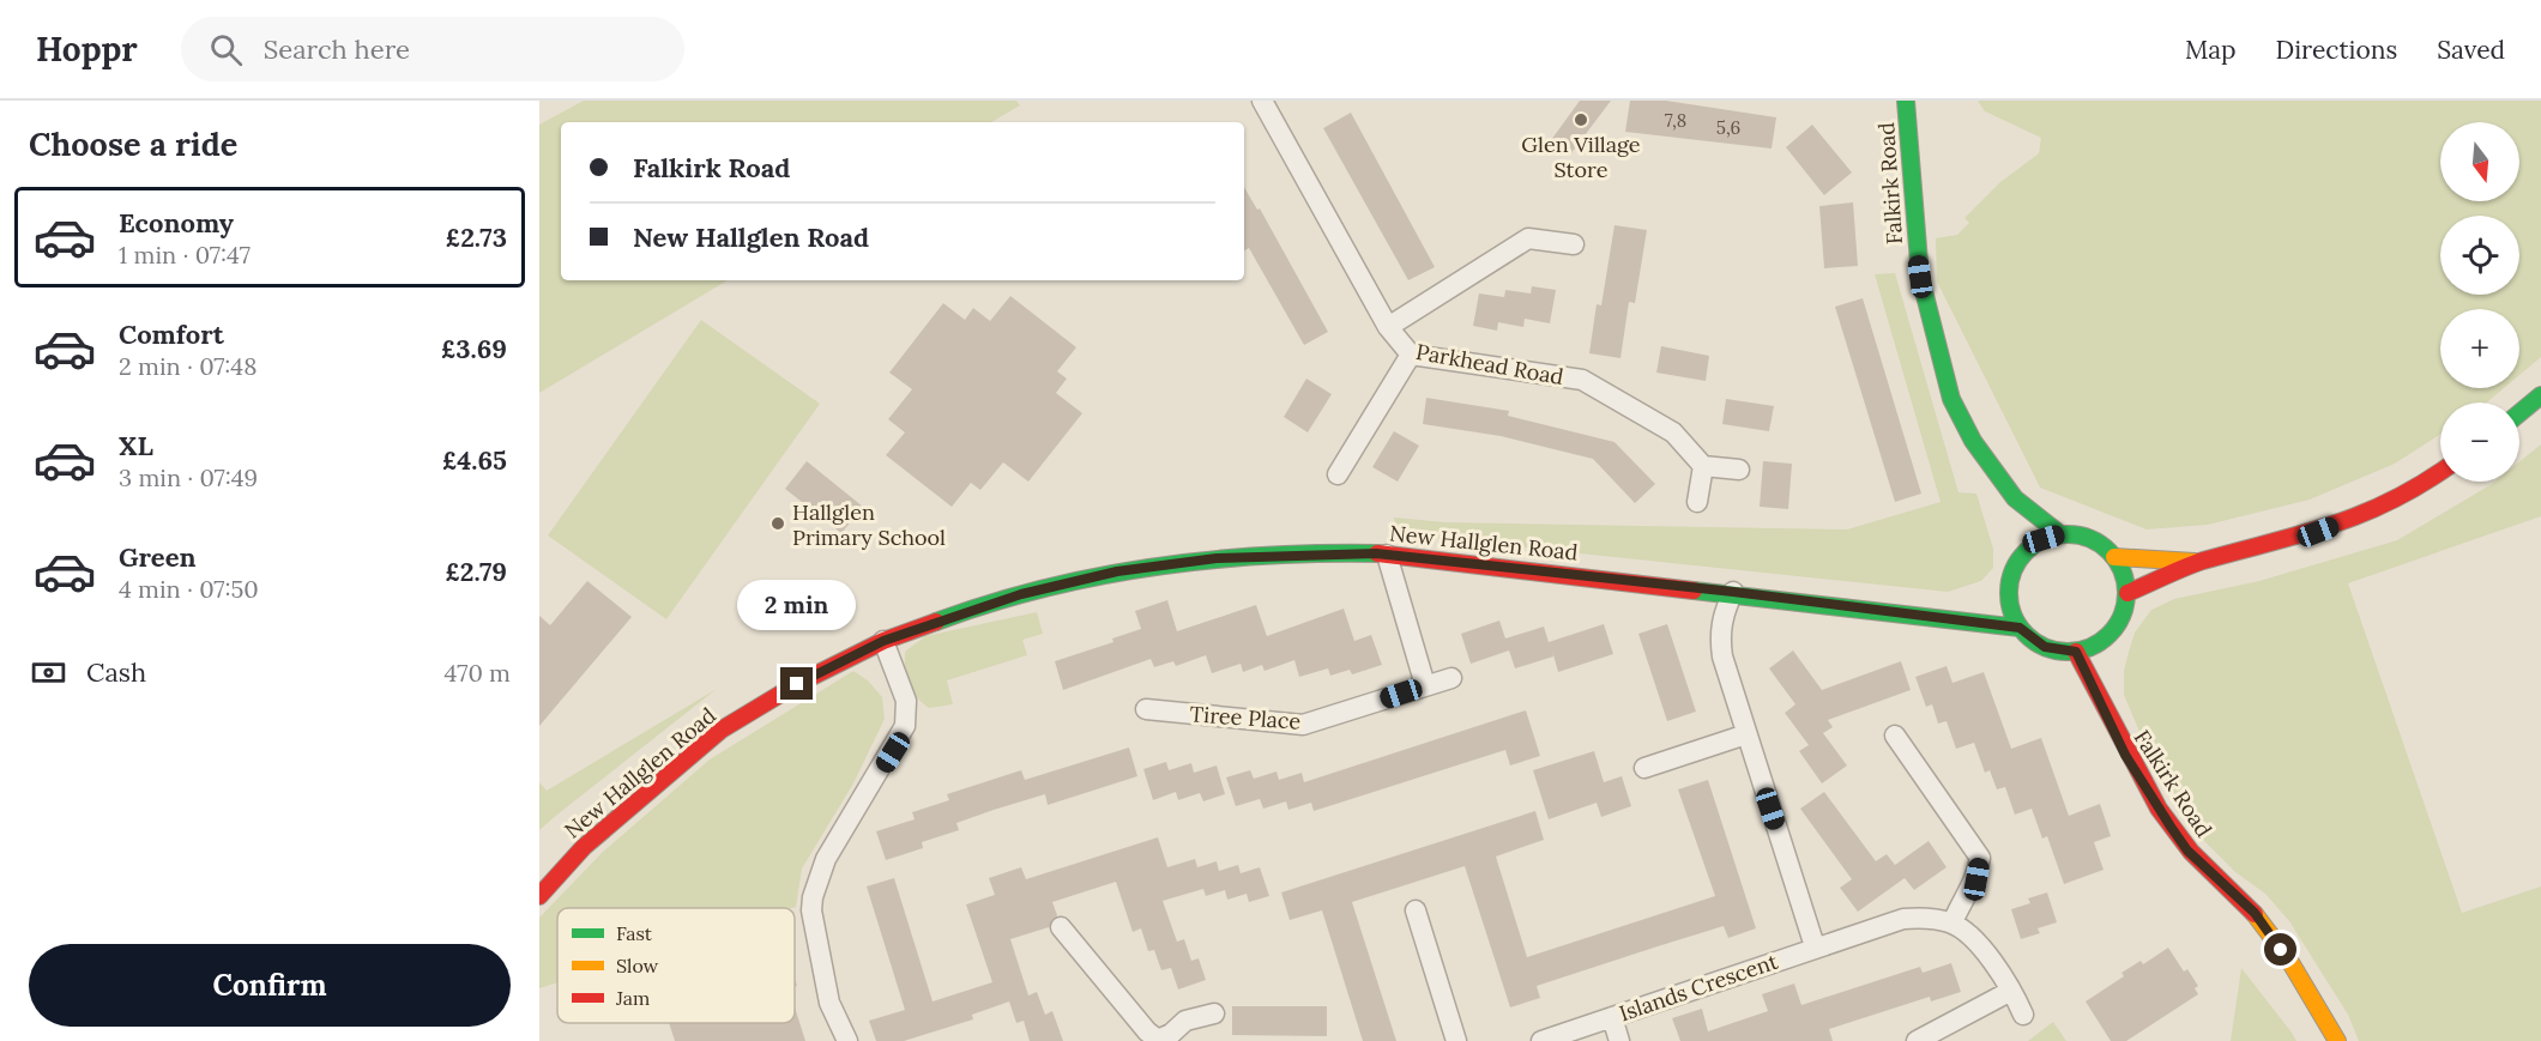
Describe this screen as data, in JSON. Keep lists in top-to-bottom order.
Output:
{
  "streets": {
    "street": [
      "Falkirk Road",
      "Parkhead Road",
      "New Hallglen Road",
      "Tiree Place",
      "Islands Crescent"
    ]
  },
  "crossings": [
    ["Falkirk Road", "New Hallglen Road"]
  ],
  "places": ["Glen Village Store", "Hallglen Primary School"],
  "house_numbers": ["7,8", "5,6"],
  "legend": ["Fast", "Slow", "Jam"],
  "north": "bottom",
  "page": {
    "header": "Hoppr",
    "search": "Search here",
    "nav": ["Map", "Directions", "Saved"],
    "heading": "Choose a ride",
    "map_buttons": ["+", "−"],
    "banner": ["Falkirk Road", "New Hallglen Road"],
    "list": [
      {
        "name": "Economy",
        "note": "1 min · 07:47",
        "value": "£2.73"
      },
      {
        "name": "Comfort",
        "note": "2 min · 07:48",
        "value": "£3.69"
      },
      {
        "name": "XL",
        "note": "3 min · 07:49",
        "value": "£4.65"
      },
      {
        "name": "Green",
        "note": "4 min · 07:50",
        "value": "£2.79"
      }
    ],
    "bubble": "2 min",
    "pay": ["Cash", "470 m"],
    "buttons": "Confirm"
  }
}
